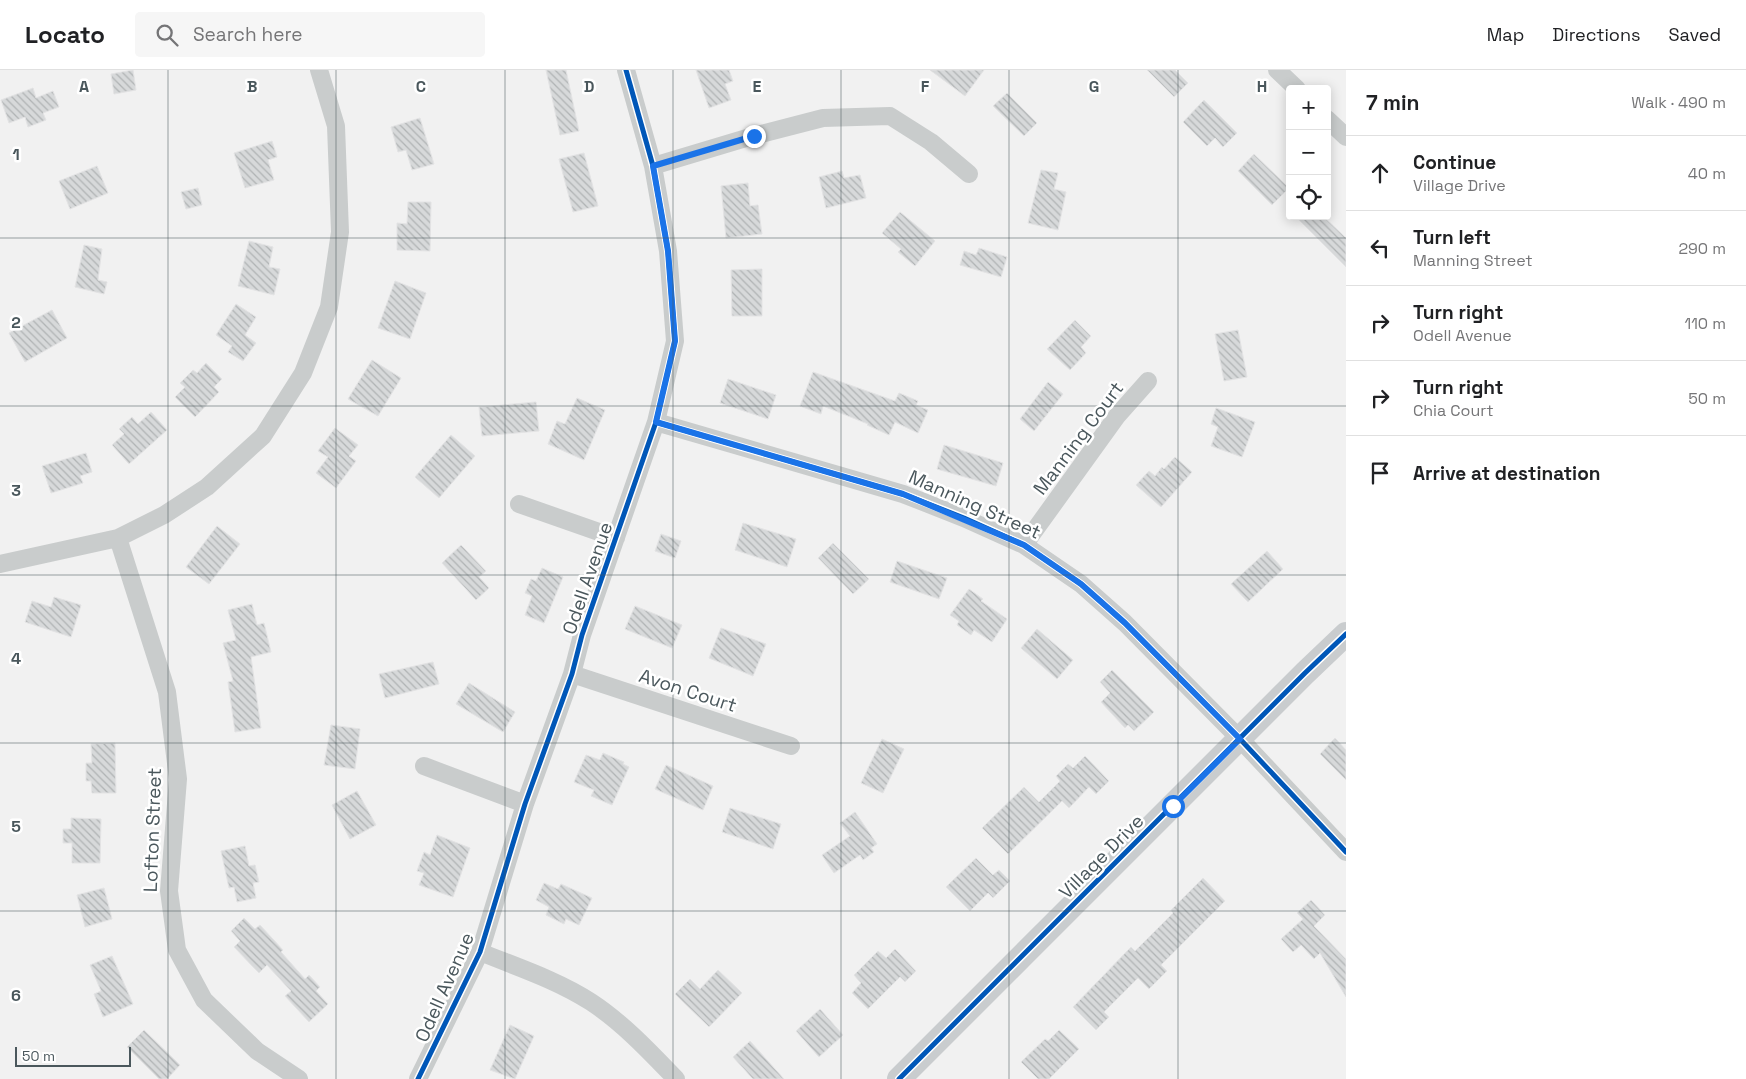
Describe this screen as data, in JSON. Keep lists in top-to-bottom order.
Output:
{
  "streets": {
    "main road": ["Village Drive"],
    "street": [
      "Manning Court",
      "Manning Street",
      "Odell Avenue",
      "Avon Court",
      "Lofton Street"
    ]
  },
  "crossings": [
    ["Manning Court", "Manning Street"],
    ["Manning Street", "Odell Avenue"],
    ["Manning Street", "Village Drive"],
    ["Odell Avenue", "Avon Court"]
  ],
  "scale_bar": "50 m",
  "page": {
    "header": "Locato",
    "search": "Search here",
    "nav": ["Map", "Directions", "Saved"],
    "heading": ["7 min", "Walk · 490 m"],
    "map_buttons": ["+", "−"],
    "list": [
      ["Continue", "Village Drive", "40 m"],
      ["Turn left", "Manning Street", "290 m"],
      ["Turn right", "Odell Avenue", "110 m"],
      ["Turn right", "Chia Court", "50 m"],
      "Arrive at destination"
    ],
    "scale": "50 m"
  },
  "grid": {
    "columns": [
      "A",
      "B",
      "C",
      "D",
      "E",
      "F",
      "G",
      "H"
    ],
    "rows": [
      "1",
      "2",
      "3",
      "4",
      "5",
      "6"
    ]
  }
}
